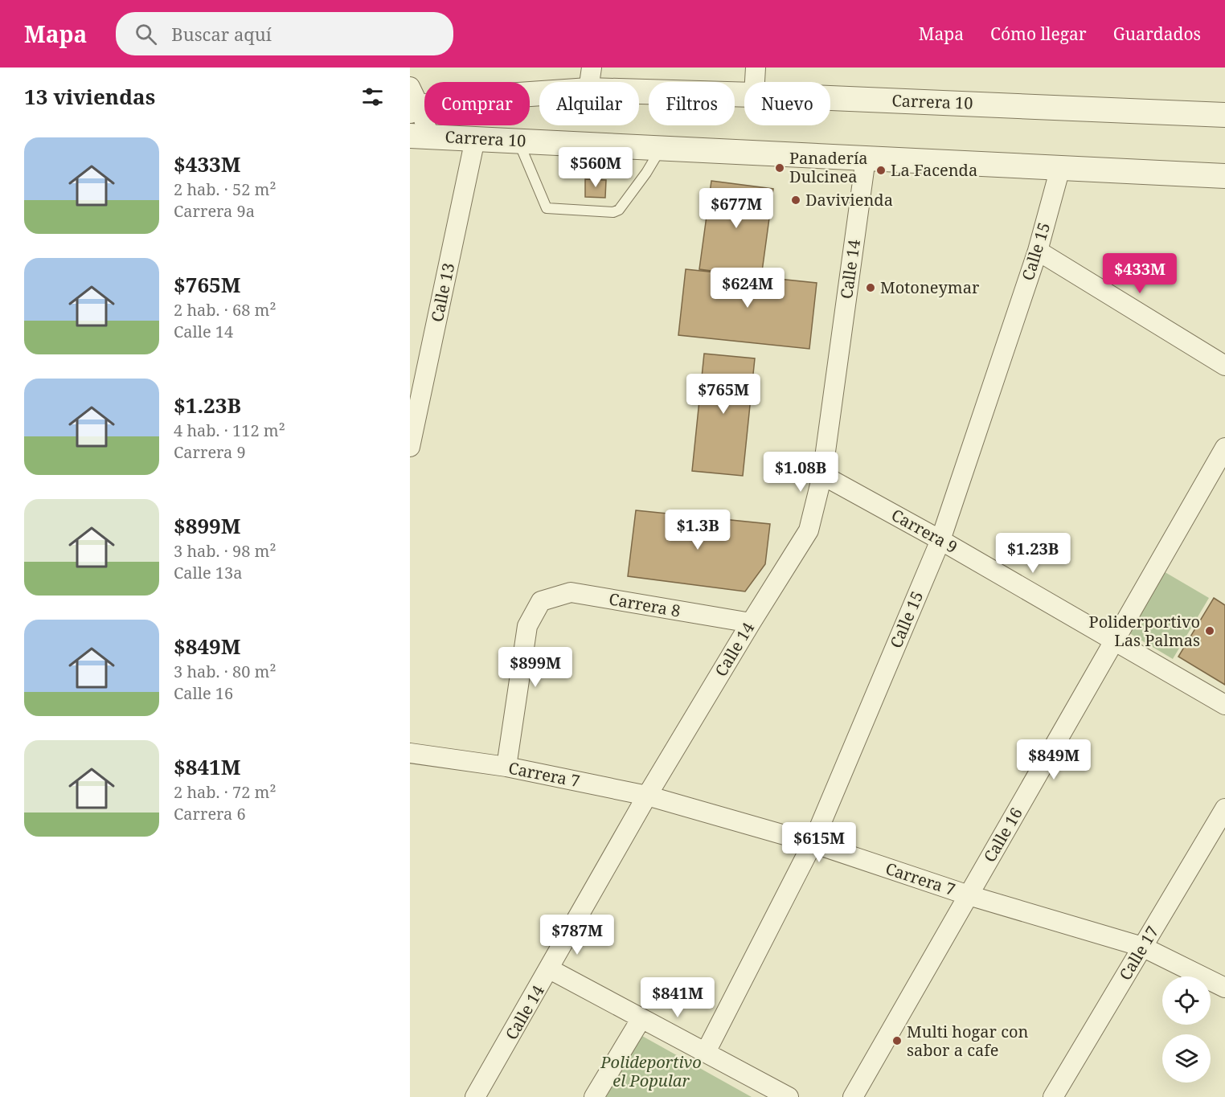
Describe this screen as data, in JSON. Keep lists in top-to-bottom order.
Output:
{
  "streets": {
    "street": [
      "Carrera 10",
      "Calle 15",
      "Calle 14",
      "Calle 13",
      "Carrera 9",
      "Carrera 8",
      "Carrera 7",
      "Calle 16",
      "Calle 17"
    ]
  },
  "crossings": [
    ["Carrera 10", "Calle 15"],
    ["Carrera 10", "Calle 14"],
    ["Carrera 10", "Calle 13"],
    ["Calle 15", "Carrera 9"],
    ["Calle 15", "Carrera 7"],
    ["Calle 14", "Carrera 9"],
    ["Calle 14", "Carrera 8"],
    ["Calle 14", "Carrera 7"],
    ["Carrera 9", "Calle 16"],
    ["Carrera 8", "Carrera 7"],
    ["Carrera 7", "Calle 16"],
    ["Carrera 7", "Calle 17"]
  ],
  "parks": ["Polideportivo el Popular"],
  "places": [
    "Panadería Dulcinea",
    "La Facenda",
    "Davivienda",
    "Motoneymar",
    "Poliderportivo Las Palmas",
    "Multi hogar con sabor a cafe"
  ],
  "page": {
    "header": "Mapa",
    "search": "Buscar aquí",
    "nav": ["Mapa", "Cómo llegar", "Guardados"],
    "heading": "13 viviendas",
    "chip": [
      "Comprar",
      "Alquilar",
      "Filtros",
      "Nuevo"
    ],
    "list": [
      {
        "name": "$433M",
        "note": "2 hab. · 52 m² · Carrera 9a"
      },
      {
        "name": "$765M",
        "note": "2 hab. · 68 m² · Calle 14"
      },
      {
        "name": "$1.23B",
        "note": "4 hab. · 112 m² · Carrera 9"
      },
      {
        "name": "$899M",
        "note": "3 hab. · 98 m² · Calle 13a"
      },
      {
        "name": "$849M",
        "note": "3 hab. · 80 m² · Calle 16"
      },
      {
        "name": "$841M",
        "note": "2 hab. · 72 m² · Carrera 6"
      }
    ],
    "price": [
      "$560M",
      "$677M",
      "$433M",
      "$624M",
      "$765M",
      "$1.08B",
      "$1.3B",
      "$1.23B",
      "$899M",
      "$849M",
      "$615M",
      "$787M",
      "$841M"
    ]
  }
}
